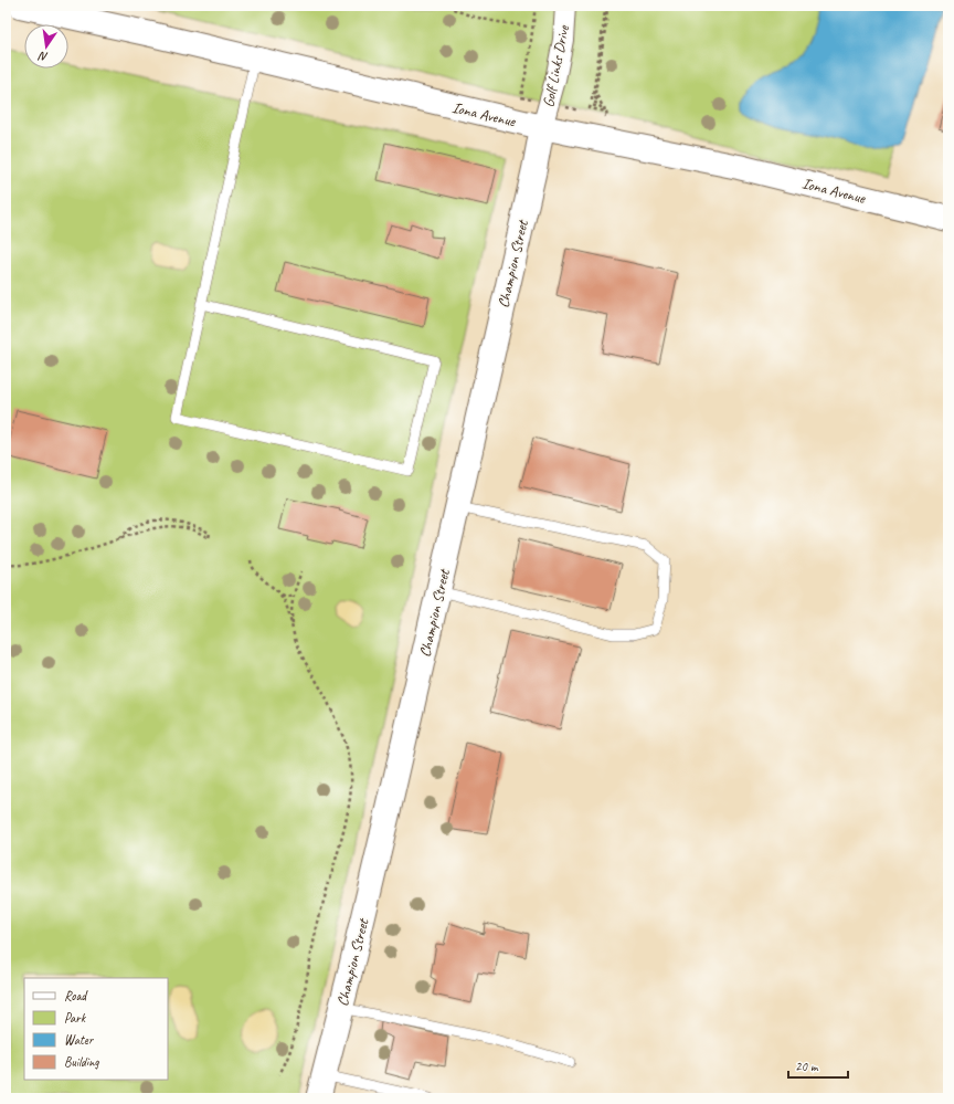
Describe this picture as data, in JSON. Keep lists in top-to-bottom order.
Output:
{
  "streets": {
    "street": ["Golf Links Drive", "Iona Avenue", "Champion Street"]
  },
  "crossings": [
    ["Golf Links Drive", "Iona Avenue"],
    ["Golf Links Drive", "Champion Street"],
    ["Iona Avenue", "Champion Street"]
  ],
  "legend": [
    "Road",
    "Park",
    "Water",
    "Building"
  ],
  "scale_bar": "20 m",
  "north": "bottom"
}
